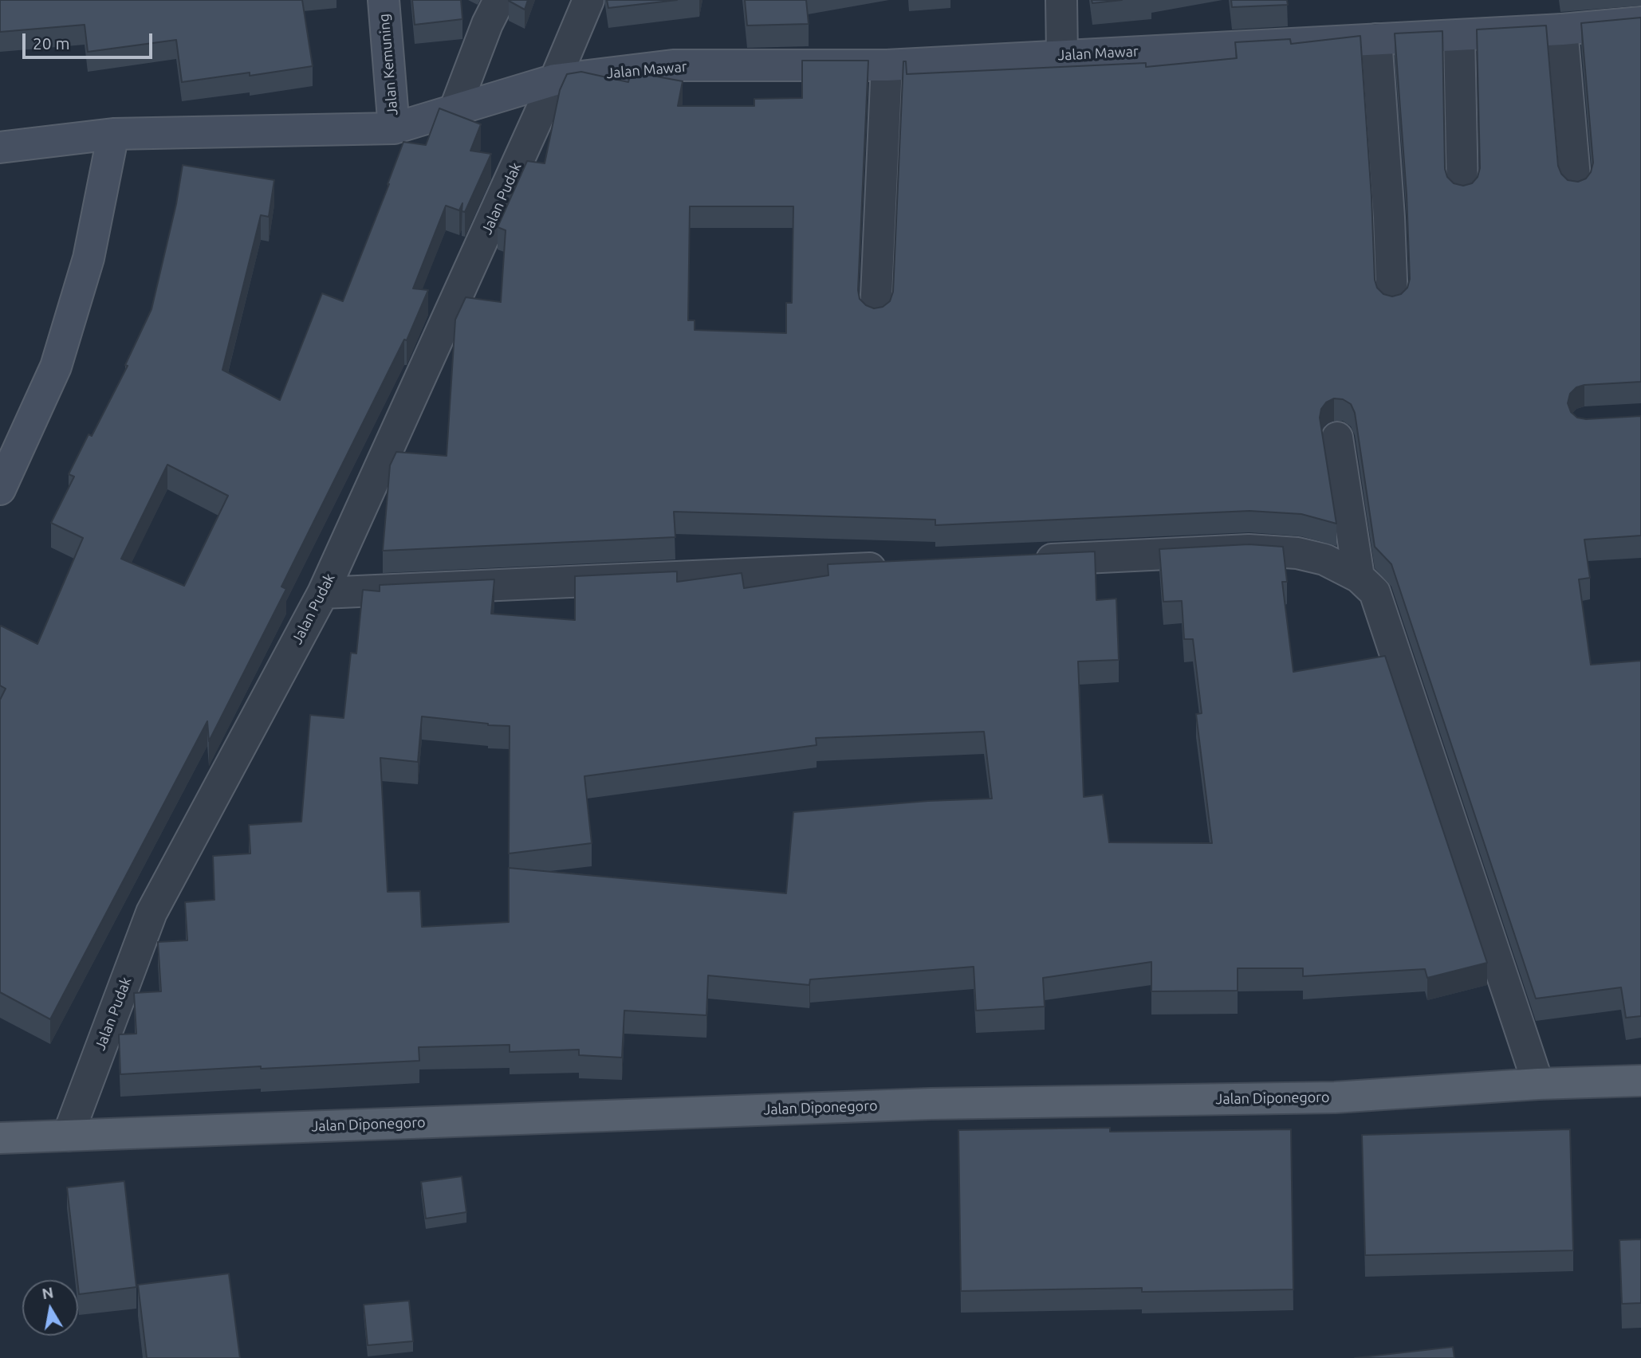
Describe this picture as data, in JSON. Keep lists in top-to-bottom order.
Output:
{
  "streets": {
    "main road": ["Jalan Mawar", "Jalan Kemuning", "Jalan Diponegoro"],
    "street": ["Jalan Pudak"]
  },
  "crossings": [
    ["Jalan Mawar", "Jalan Kemuning"],
    ["Jalan Mawar", "Jalan Pudak"],
    ["Jalan Pudak", "Jalan Diponegoro"]
  ],
  "scale_bar": "20 m",
  "north": "top"
}
